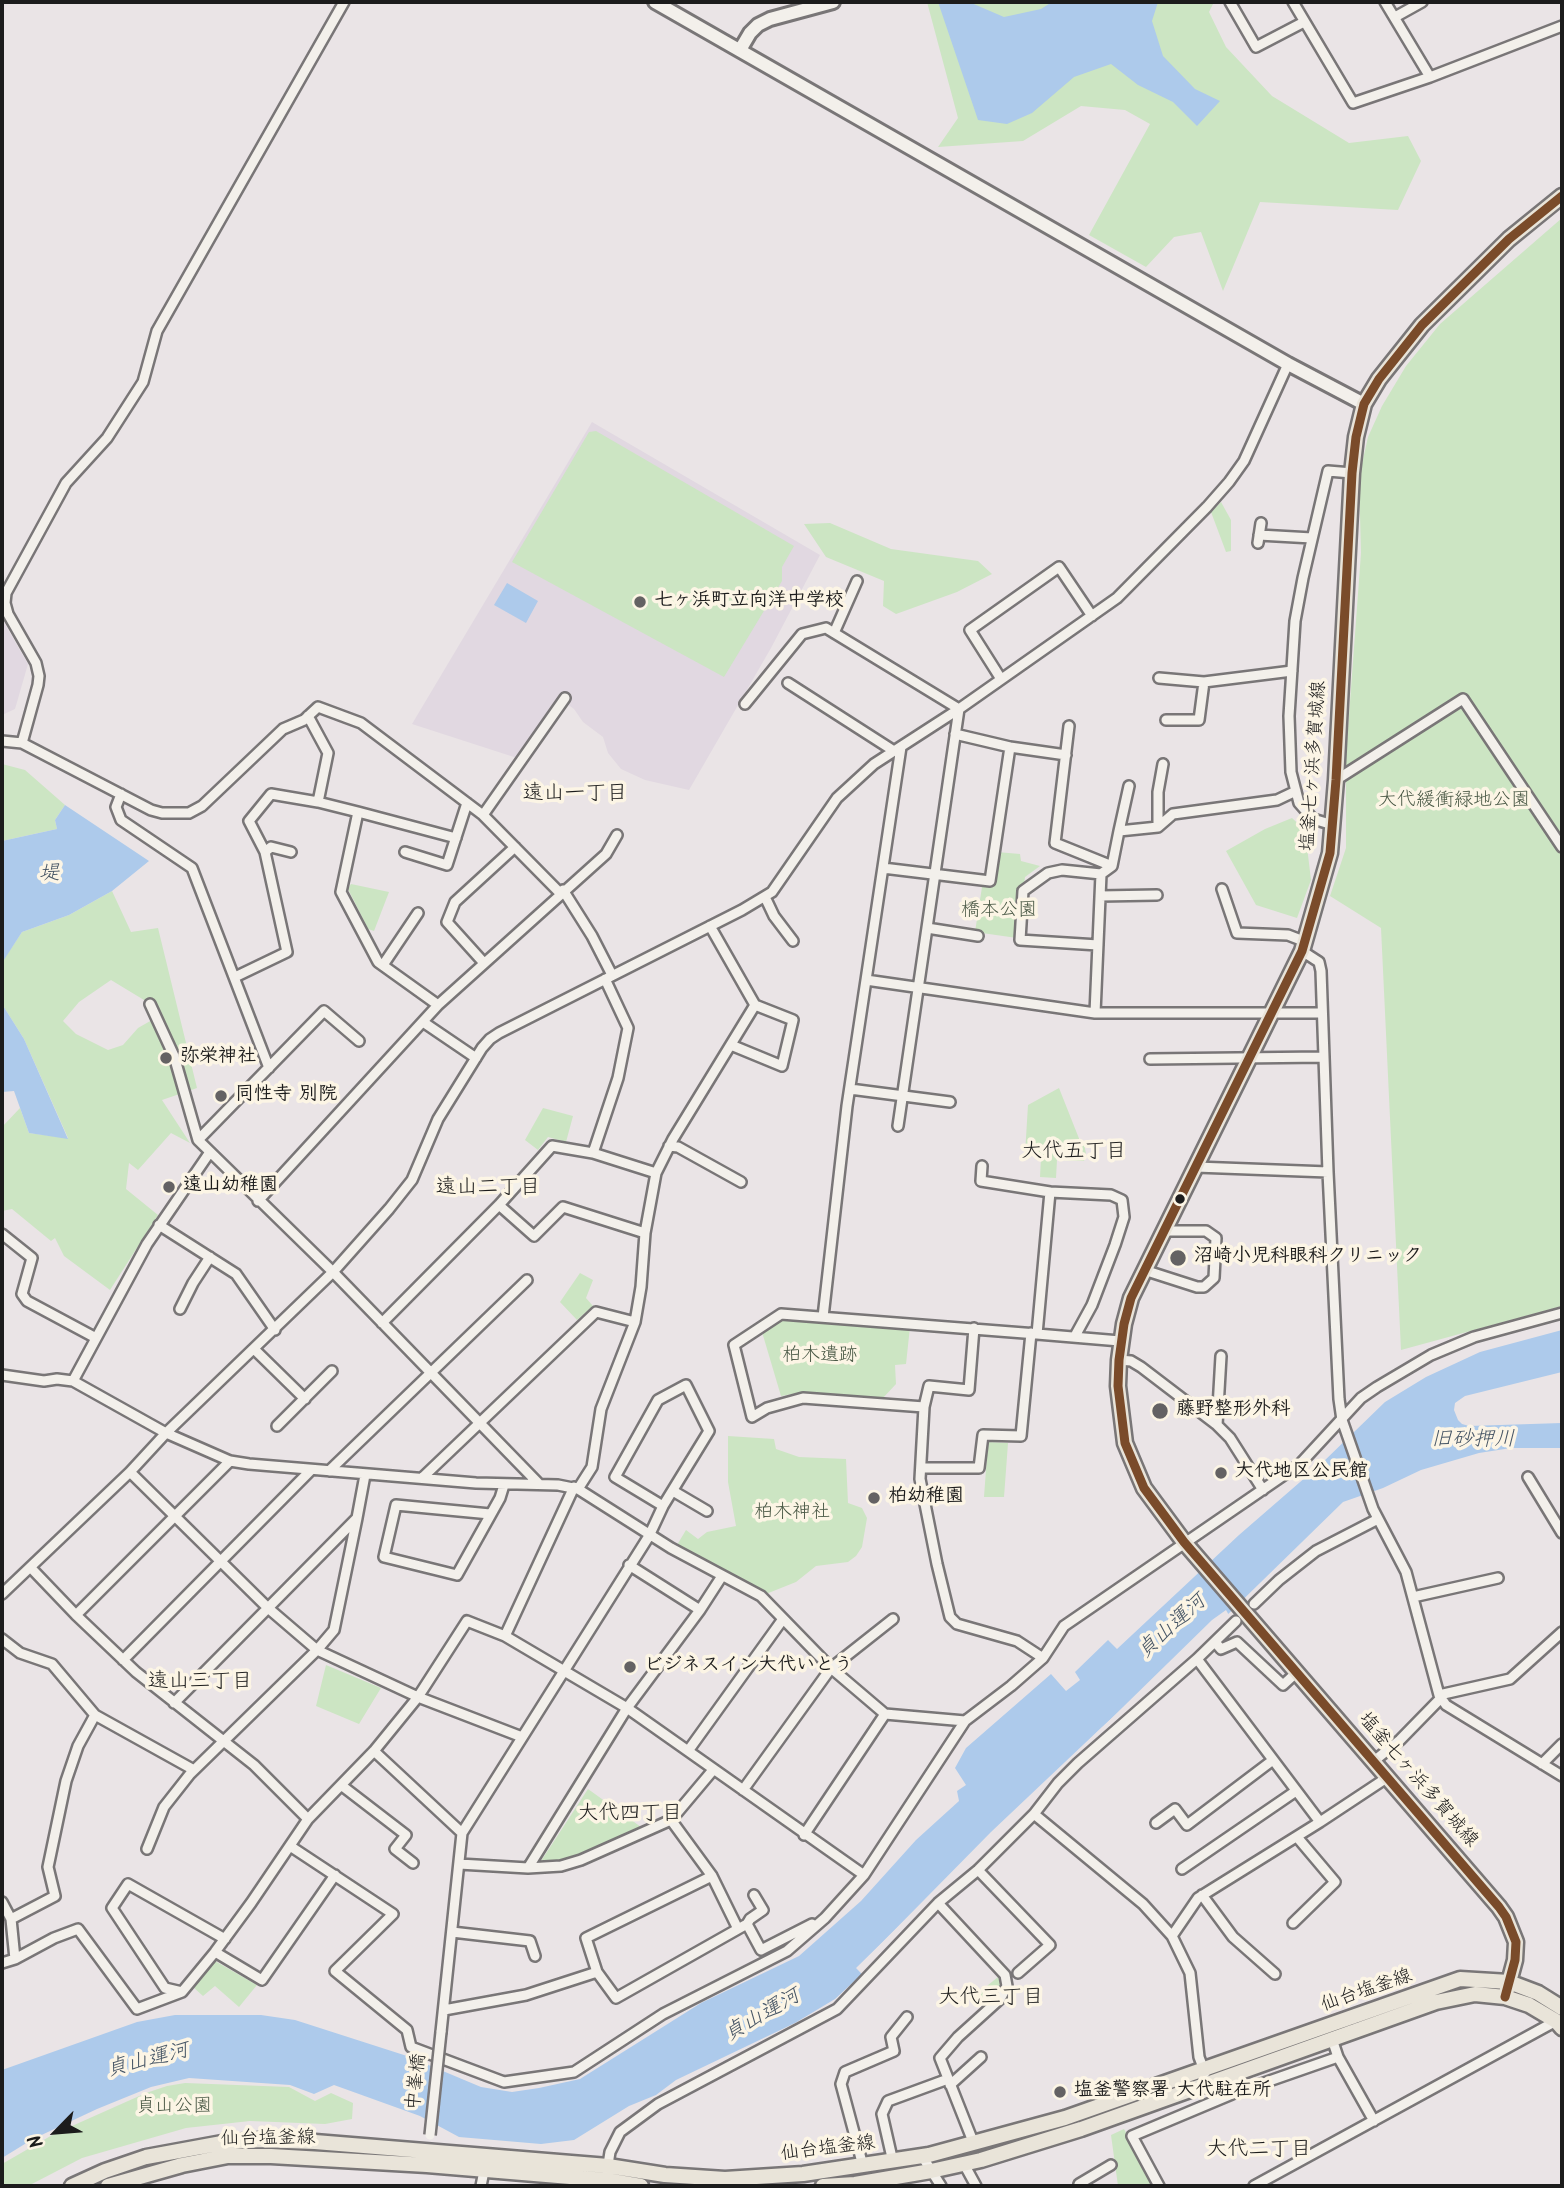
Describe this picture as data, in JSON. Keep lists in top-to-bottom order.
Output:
{
  "streets": {
    "main road": ["塩釜七ヶ浜多賀城線", "仙台塩釜線"],
    "street": ["中峯橋"]
  },
  "crossings": [
    ["塩釜七ヶ浜多賀城線", "仙台塩釜線"],
    ["仙台塩釜線", "中峯橋"]
  ],
  "districts": [
    "遠山一丁目",
    "大代五丁目",
    "遠山二丁目",
    "遠山三丁目",
    "大代四丁目",
    "大代三丁目",
    "大代二丁目"
  ],
  "water": ["堤", "旧砂押川", "貞山運河"],
  "parks": [
    "大代緩衝緑地公園",
    "橋本公園",
    "柏木遺跡",
    "柏木神社",
    "貞山公園"
  ],
  "places": [
    "七ヶ浜町立向洋中学校",
    "弥栄神社",
    "同性寺 別院",
    "遠山幼稚園",
    "沼崎小児科眼科クリニック",
    "藤野整形外科",
    "大代地区公民館",
    "柏幼稚園",
    "ビジネスイン大代いとう",
    "塩釜警察署 大代駐在所"
  ],
  "north": "bottom left"
}
